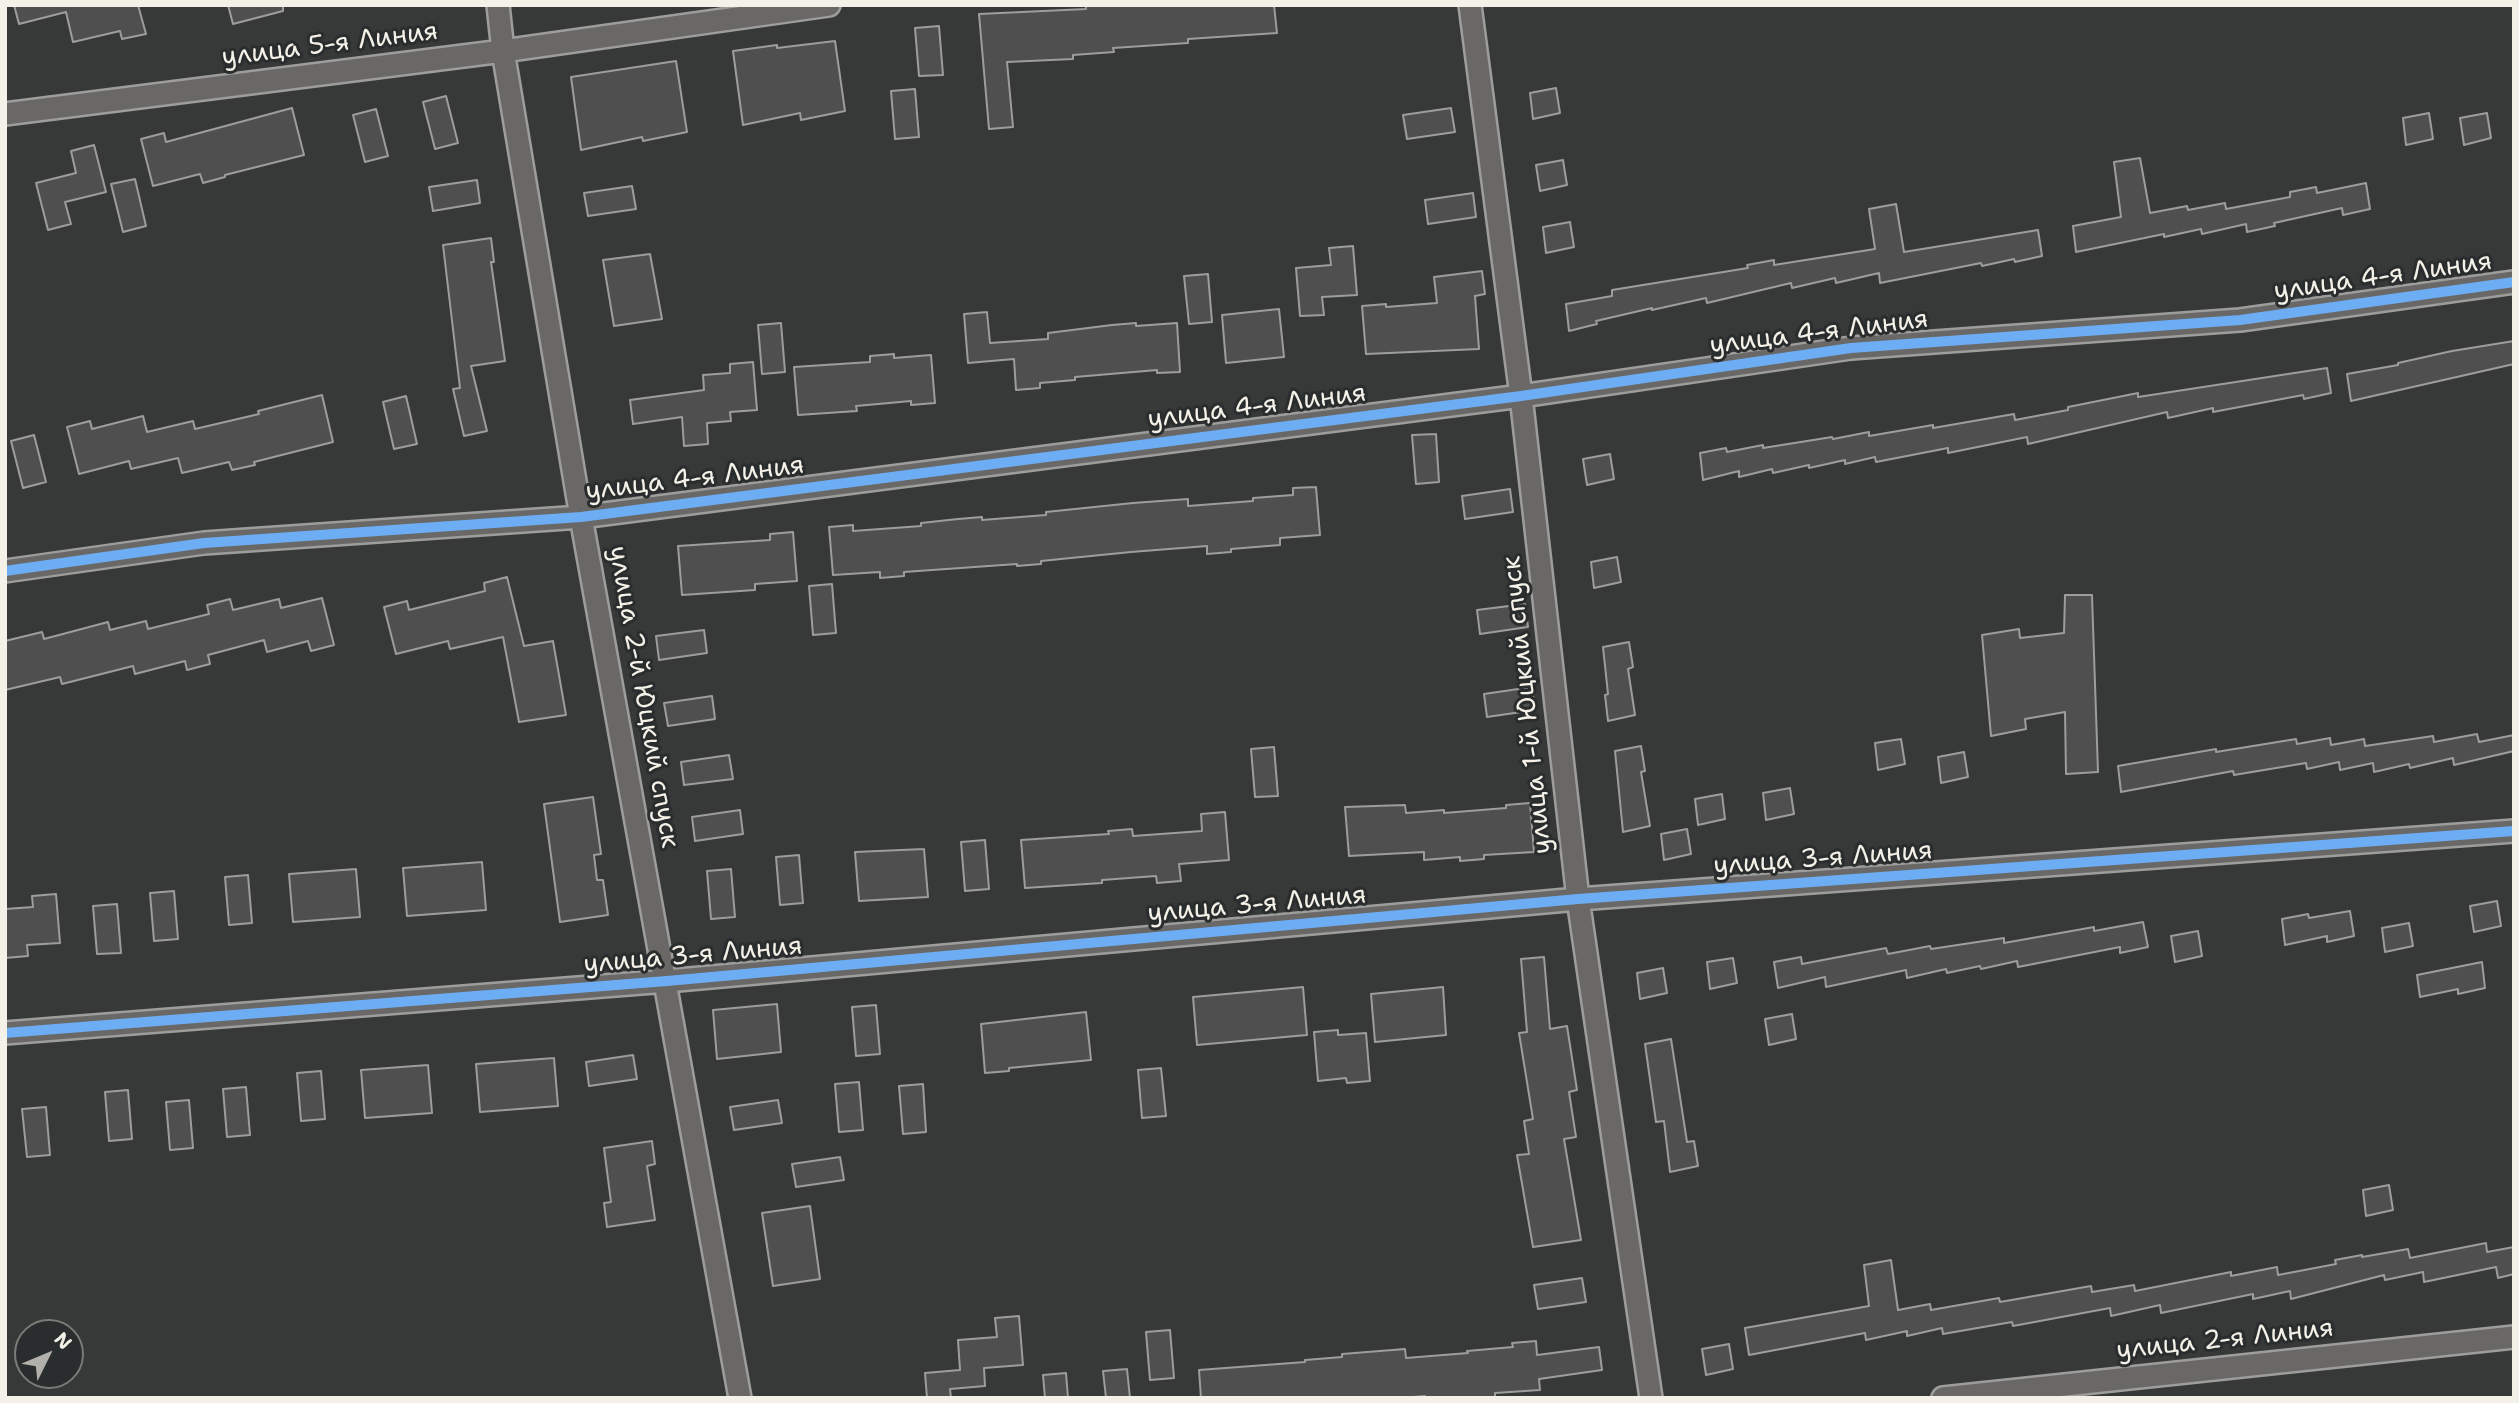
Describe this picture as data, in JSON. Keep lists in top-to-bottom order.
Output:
{
  "streets": {
    "street": [
      "улица 5-я Линия",
      "улица 4-я Линия",
      "улица 2-й Юцкий спуск",
      "улица 1-й Юцкий спуск",
      "улица 3-я Линия",
      "улица 2-я Линия"
    ]
  },
  "crossings": [
    ["улица 5-я Линия", "улица 2-й Юцкий спуск"],
    ["улица 4-я Линия", "улица 2-й Юцкий спуск"],
    ["улица 4-я Линия", "улица 1-й Юцкий спуск"],
    ["улица 2-й Юцкий спуск", "улица 3-я Линия"],
    ["улица 1-й Юцкий спуск", "улица 3-я Линия"]
  ],
  "north": "top right"
}
